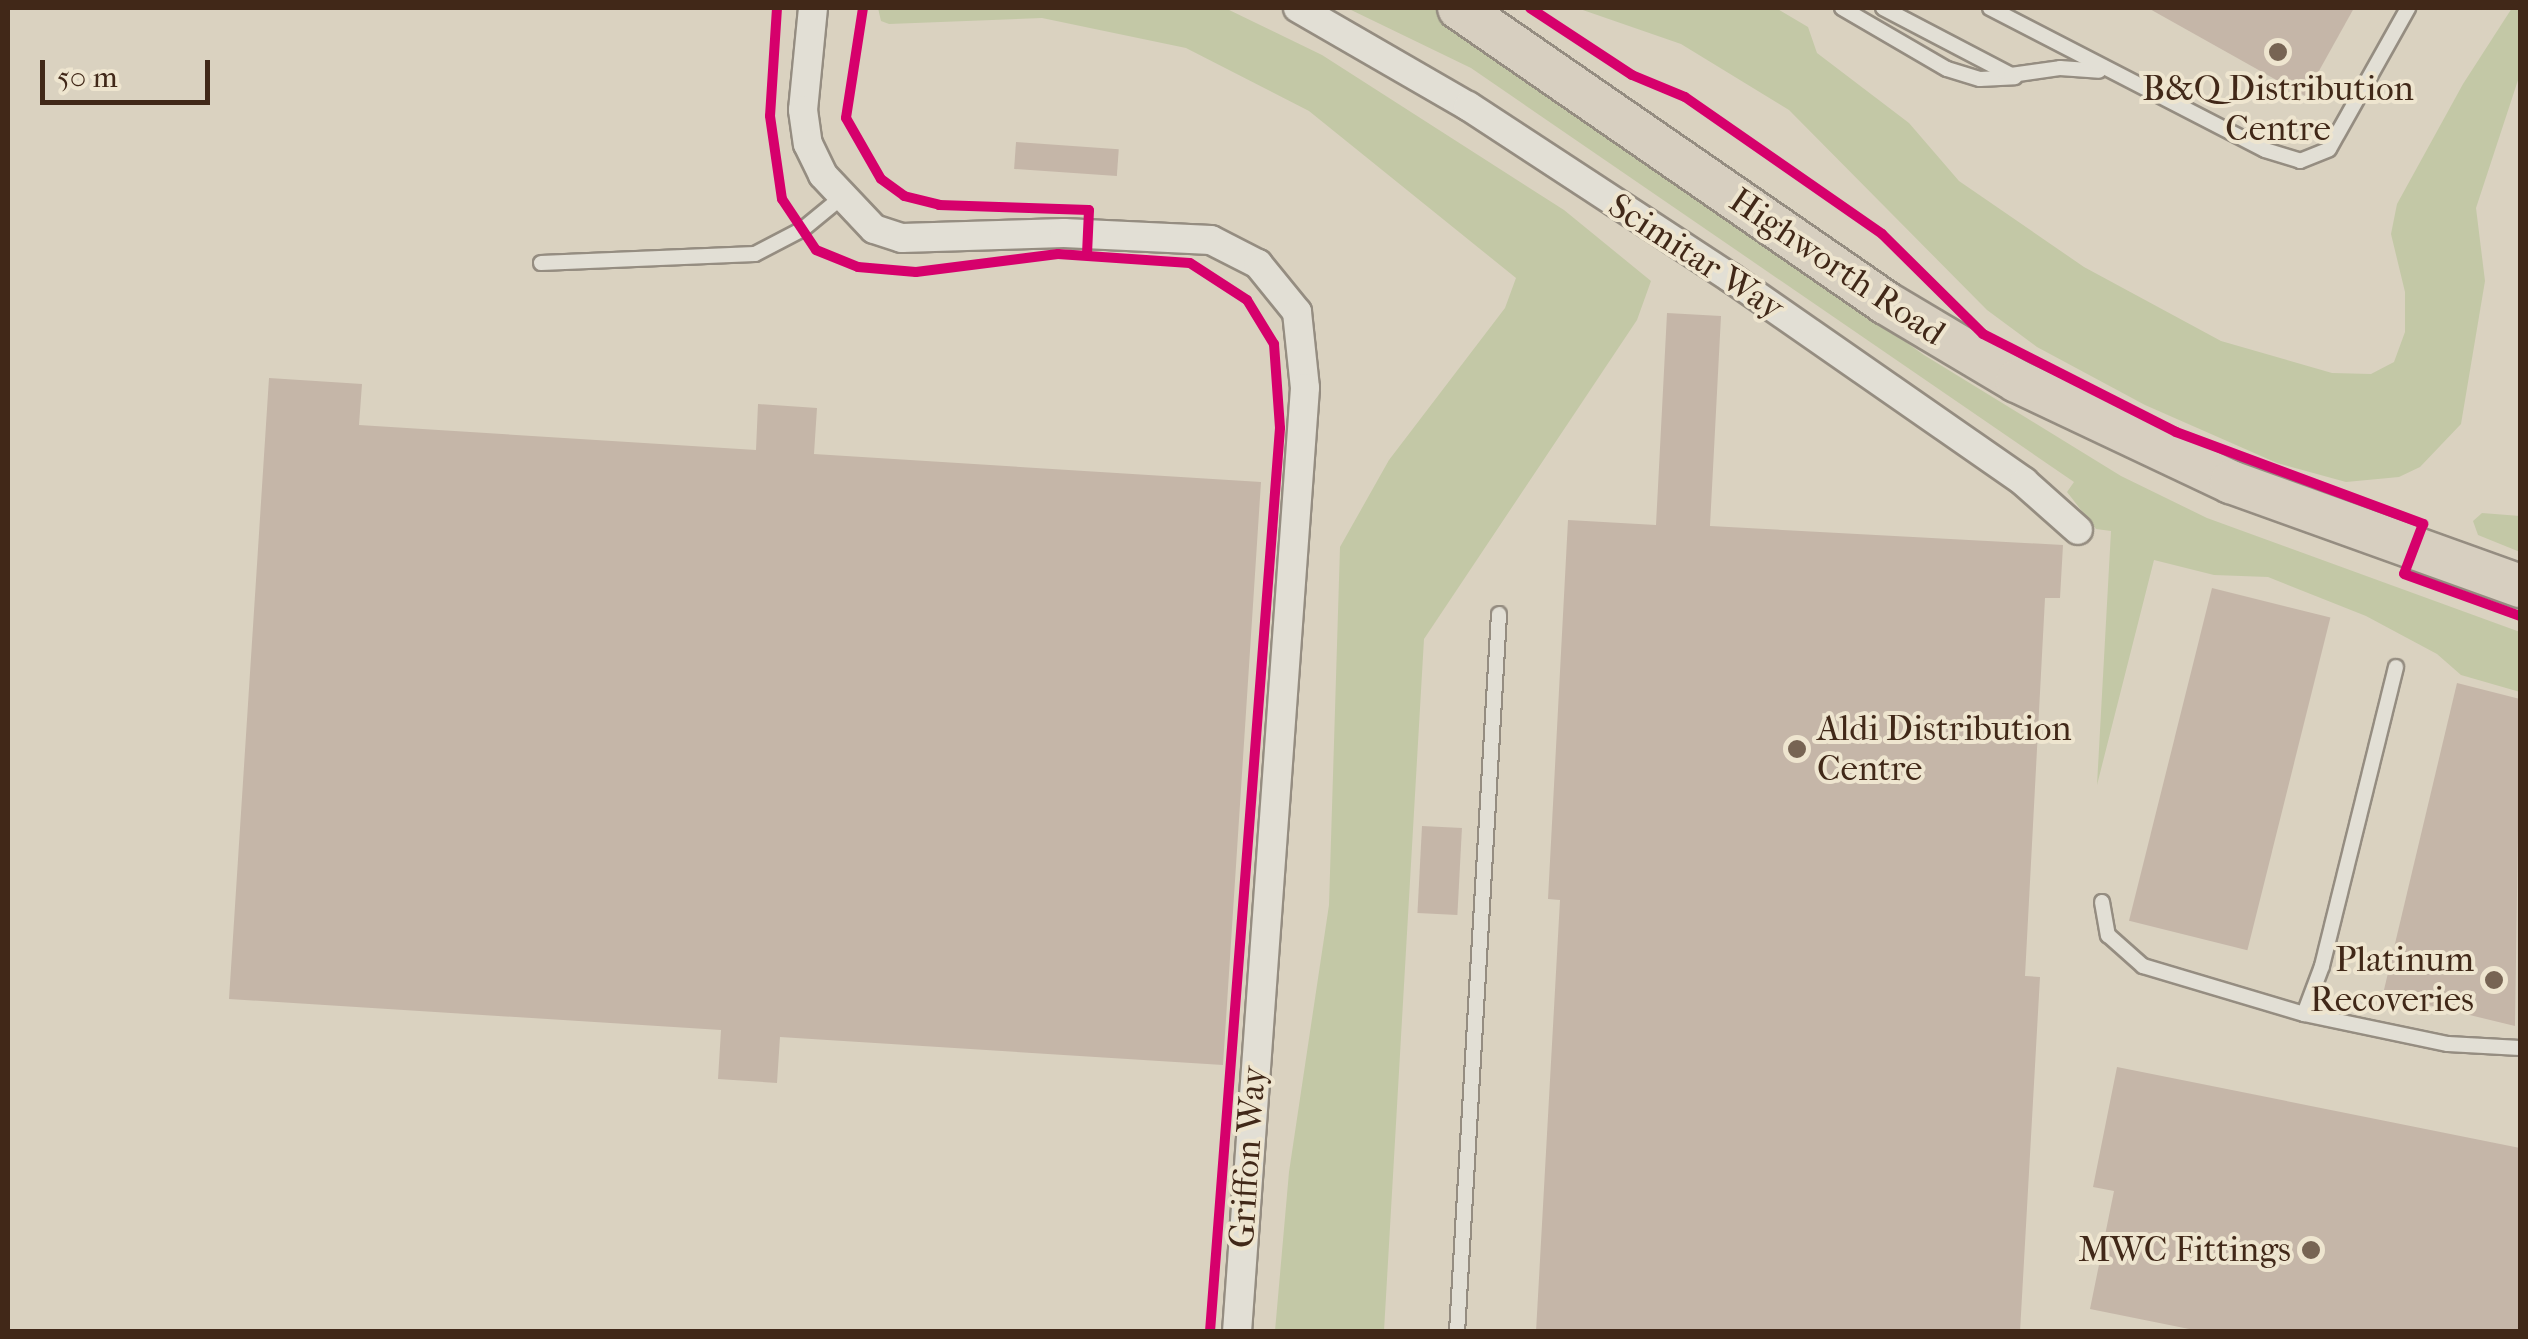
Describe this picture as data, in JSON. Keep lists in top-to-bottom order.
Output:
{
  "streets": {
    "main road": ["Highworth Road"],
    "street": ["Scimitar Way", "Griffon Way"]
  },
  "places": [
    "B&Q Distribution Centre",
    "Aldi Distribution Centre",
    "Platinum Recoveries",
    "MWC Fittings"
  ],
  "scale_bar": "50 m"
}
